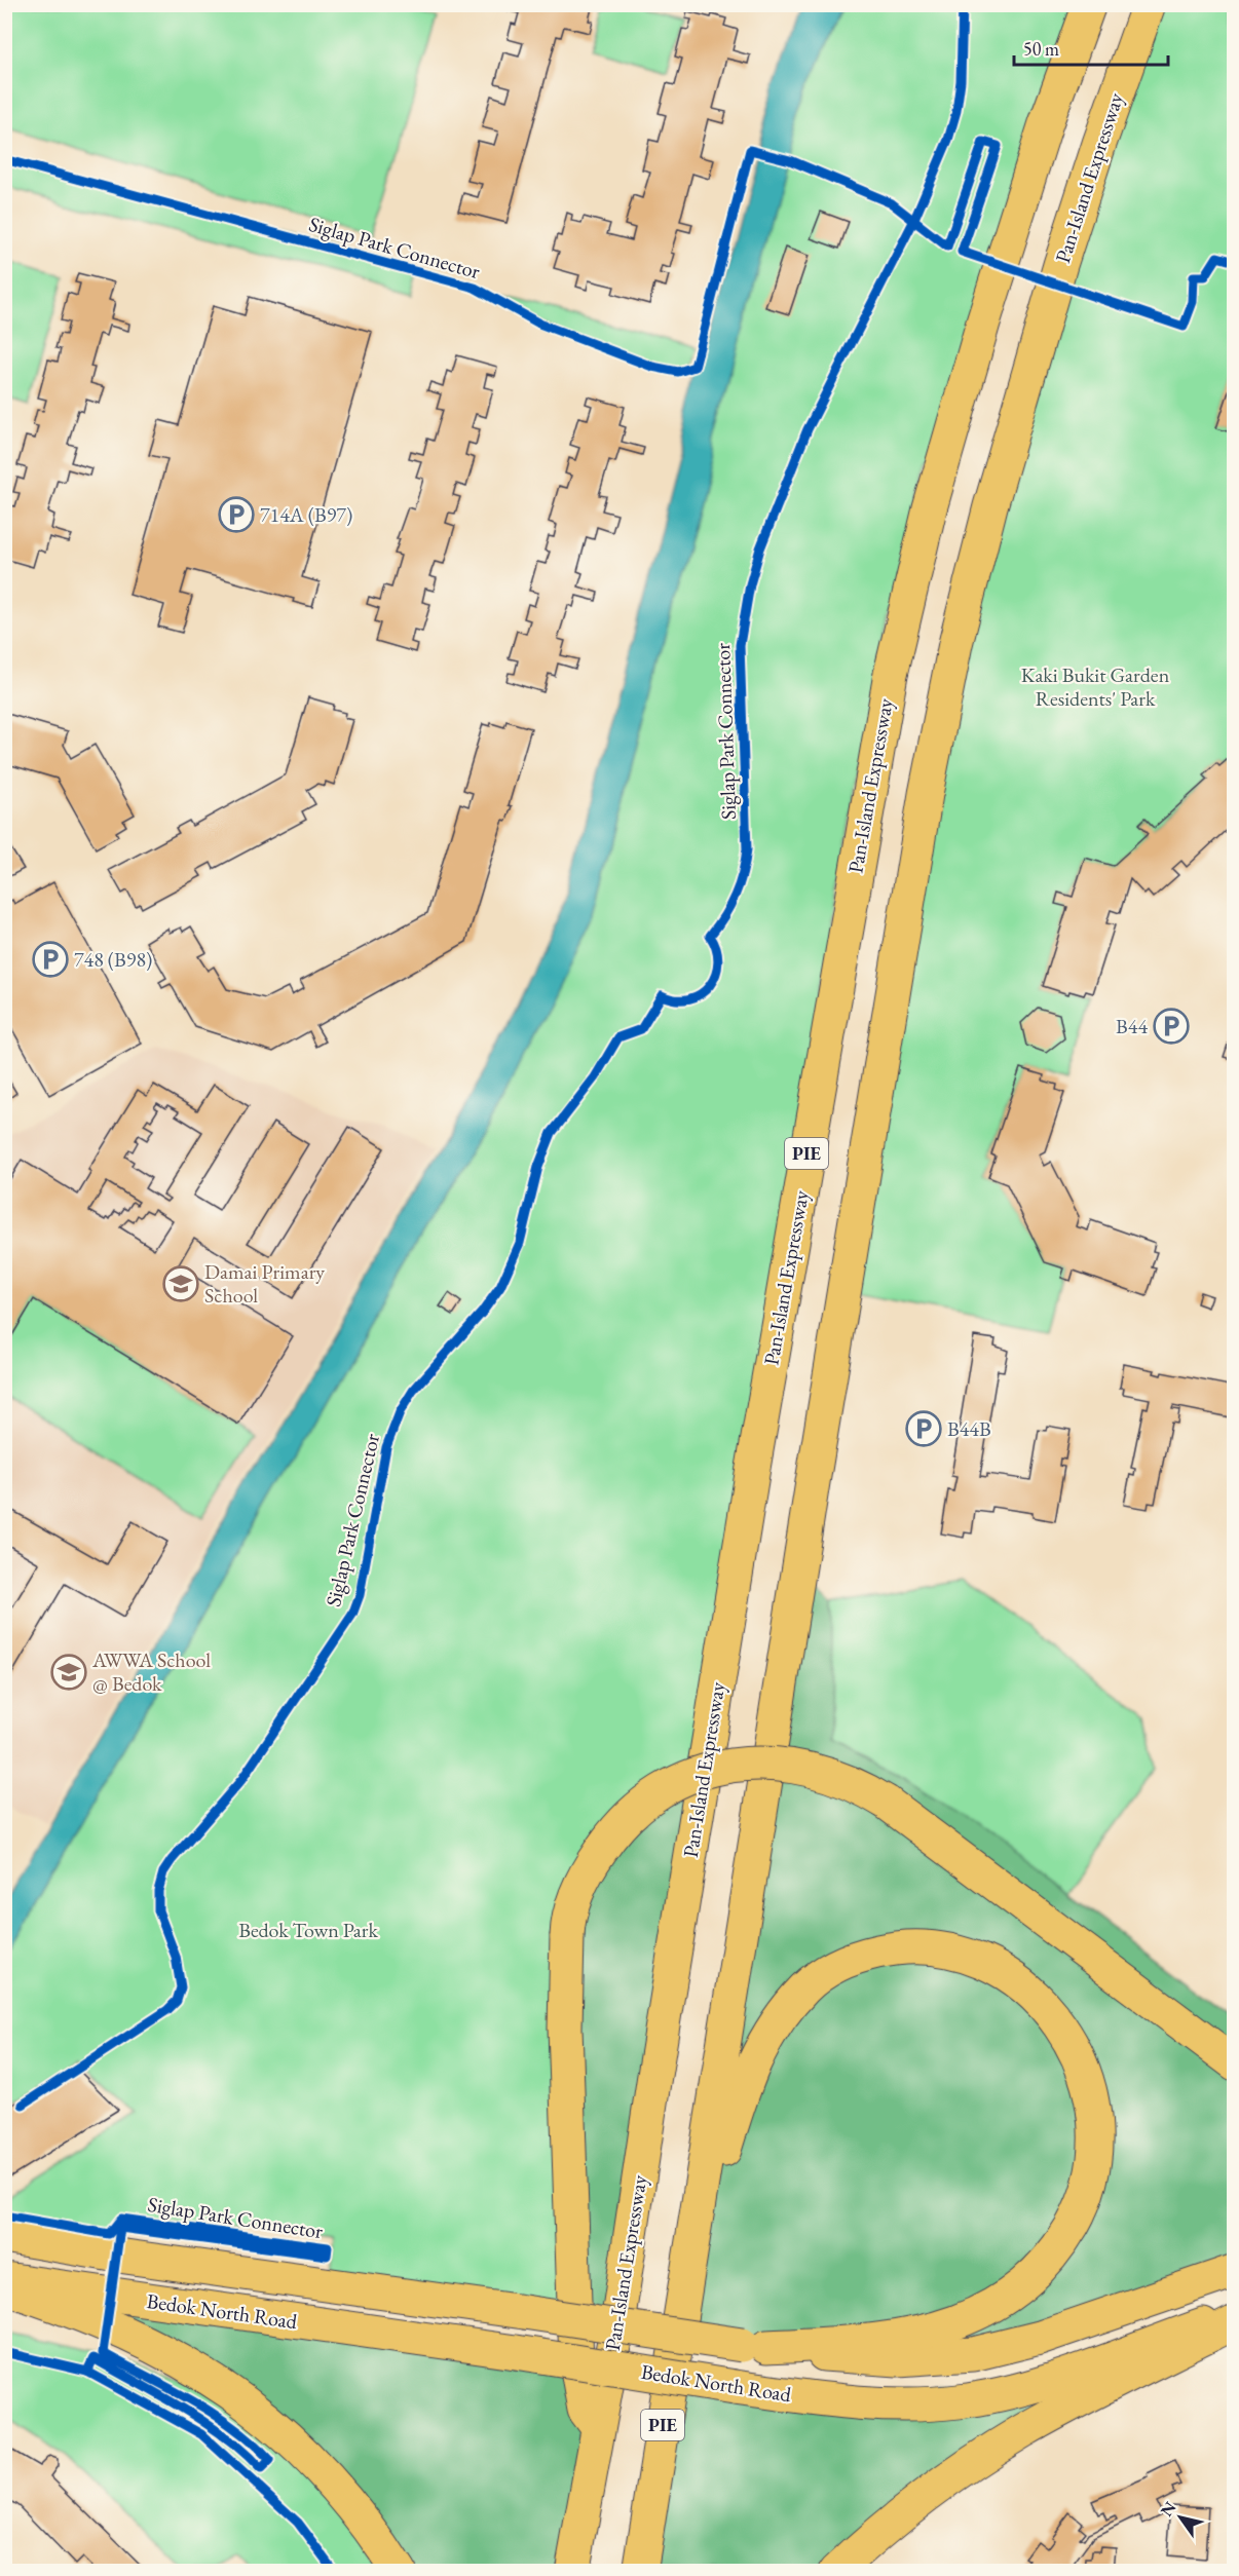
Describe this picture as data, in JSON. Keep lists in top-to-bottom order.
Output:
{
  "streets": {
    "main road": ["Pan-Island Expressway", "PIE", "Bedok North Road"],
    "cycle path": ["Siglap Park Connector"]
  },
  "parks": ["Kaki Bukit Garden Residents' Park", "Bedok Town Park"],
  "places": {
    "parking": [
      "714A (B97)",
      "748 (B98)",
      "B44",
      "B44B"
    ],
    "school or university": ["Damai Primary School", "AWWA School @ Bedok"]
  },
  "scale_bar": "50 m",
  "north": "top left"
}
